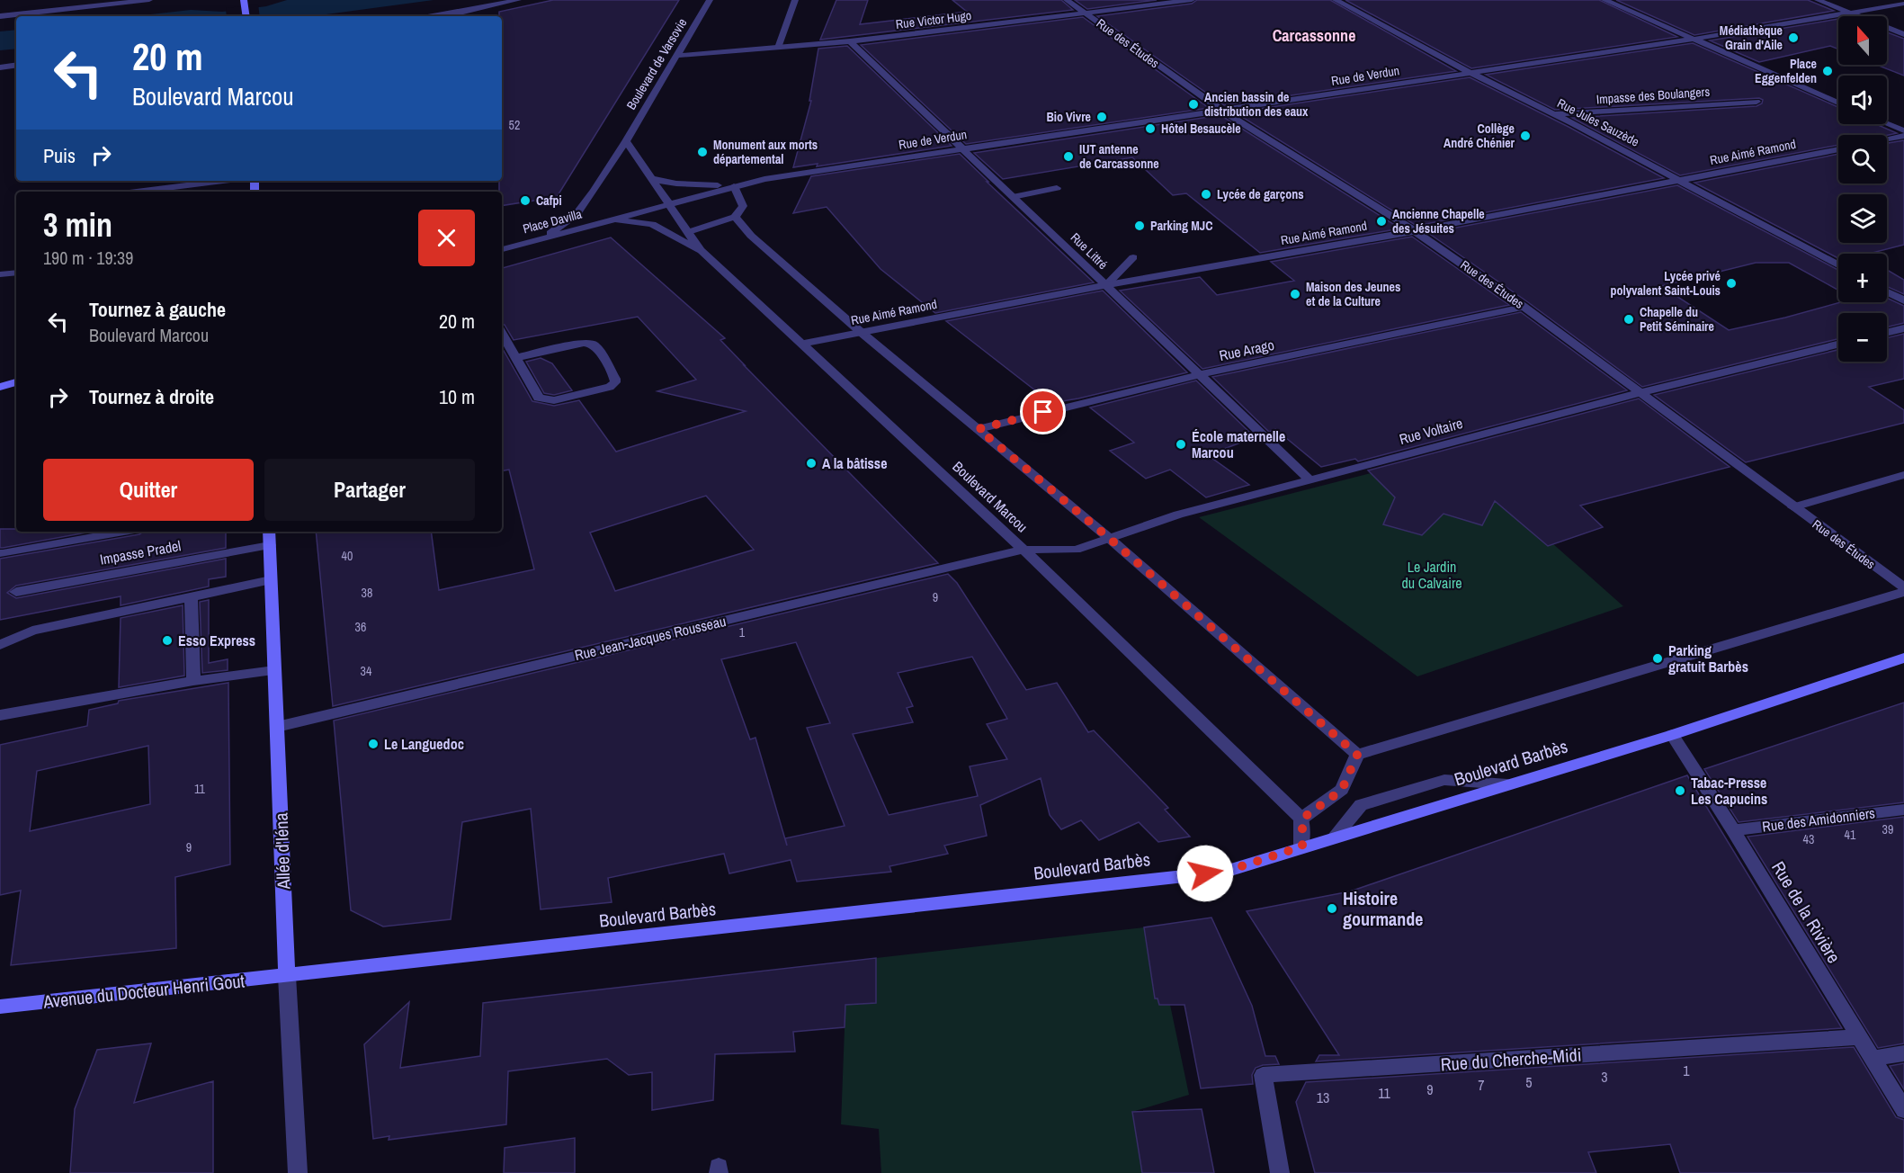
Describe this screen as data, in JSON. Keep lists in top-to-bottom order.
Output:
{
  "streets": {
    "main road": ["Boulevard Barbès", "Allée d'Iéna", "Avenue du Docteur Henri Gout"],
    "street": [
      "Rue Victor Hugo",
      "Rue des Études",
      "Boulevard de Varsovie",
      "Rue de Verdun",
      "Impasse des Boulangers",
      "Rue Jules Sauzède",
      "Rue Aimé Ramond",
      "Place Davilla",
      "Rue Littré",
      "Rue Arago",
      "Rue Voltaire",
      "Boulevard Marcou",
      "Impasse Pradel",
      "Rue Jean-Jacques Rousseau",
      "Rue des Amidonniers",
      "Rue de la Rivière",
      "Rue du Cherche-Midi"
    ]
  },
  "crossings": [
    ["Rue Victor Hugo", "Rue des Études"],
    ["Rue Victor Hugo", "Boulevard de Varsovie"],
    ["Rue Victor Hugo", "Rue Littré"],
    ["Rue des Études", "Rue de Verdun"],
    ["Rue des Études", "Rue Aimé Ramond"],
    ["Rue des Études", "Rue Arago"],
    ["Rue des Études", "Rue Voltaire"],
    ["Boulevard de Varsovie", "Place Davilla"],
    ["Rue de Verdun", "Rue Jules Sauzède"],
    ["Rue de Verdun", "Place Davilla"],
    ["Rue de Verdun", "Rue Littré"],
    ["Rue de Verdun", "Boulevard Marcou"],
    ["Impasse des Boulangers", "Rue Jules Sauzède"],
    ["Rue Jules Sauzède", "Rue Aimé Ramond"],
    ["Rue Aimé Ramond", "Rue Littré"],
    ["Rue Aimé Ramond", "Boulevard Marcou"],
    ["Place Davilla", "Boulevard Marcou"],
    ["Rue Littré", "Rue Arago"],
    ["Rue Littré", "Rue Voltaire"],
    ["Rue Voltaire", "Boulevard Marcou"],
    ["Rue Voltaire", "Rue Jean-Jacques Rousseau"],
    ["Boulevard Marcou", "Rue Jean-Jacques Rousseau"],
    ["Impasse Pradel", "Allée d'Iéna"],
    ["Rue Jean-Jacques Rousseau", "Allée d'Iéna"],
    ["Boulevard Barbès", "Allée d'Iéna"],
    ["Boulevard Barbès", "Rue de la Rivière"],
    ["Boulevard Barbès", "Avenue du Docteur Henri Gout"],
    ["Rue des Amidonniers", "Rue de la Rivière"],
    ["Allée d'Iéna", "Avenue du Docteur Henri Gout"],
    ["Rue de la Rivière", "Rue du Cherche-Midi"]
  ],
  "districts": ["Carcassonne"],
  "parks": ["Le Jardin du Calvaire"],
  "places": [
    "Médiathèque Grain d'Aile",
    "Place Eggenfelden",
    "Ancien bassin de distribution des eaux",
    "Bio Vivre",
    "Hôtel Besaucèle",
    "Collège André Chénier",
    "Monument aux morts départemental",
    "IUT antenne de Carcassonne",
    "Lycée de garçons",
    "Cafpi",
    "Ancienne Chapelle des Jésuites",
    "Parking MJC",
    "Lycée privé polyvalent Saint-Louis",
    "Maison des Jeunes et de la Culture",
    "Chapelle du Petit Séminaire",
    "École maternelle Marcou",
    "A la bâtisse",
    "Esso Express",
    "Parking gratuit Barbès",
    "Le Languedoc",
    "Tabac-Presse Les Capucins",
    "Histoire gourmande"
  ],
  "house_numbers": [
    "52",
    "40",
    "38",
    "9",
    "36",
    "1",
    "34",
    "11",
    "39",
    "41",
    "43",
    "9",
    "1",
    "3",
    "5",
    "7",
    "9",
    "11",
    "13"
  ],
  "north": "top",
  "page": {
    "map_buttons": ["+", "−"],
    "turn": ["20 m", "Boulevard Marcou"],
    "then": "Puis",
    "heading": ["3 min", "190 m · 19:39"],
    "list": [
      {
        "name": "Tournez à gauche",
        "note": "Boulevard Marcou",
        "value": "20 m"
      },
      {
        "name": "Tournez à droite",
        "value": "10 m"
      }
    ],
    "buttons": ["Quitter", "Partager"]
  }
}
